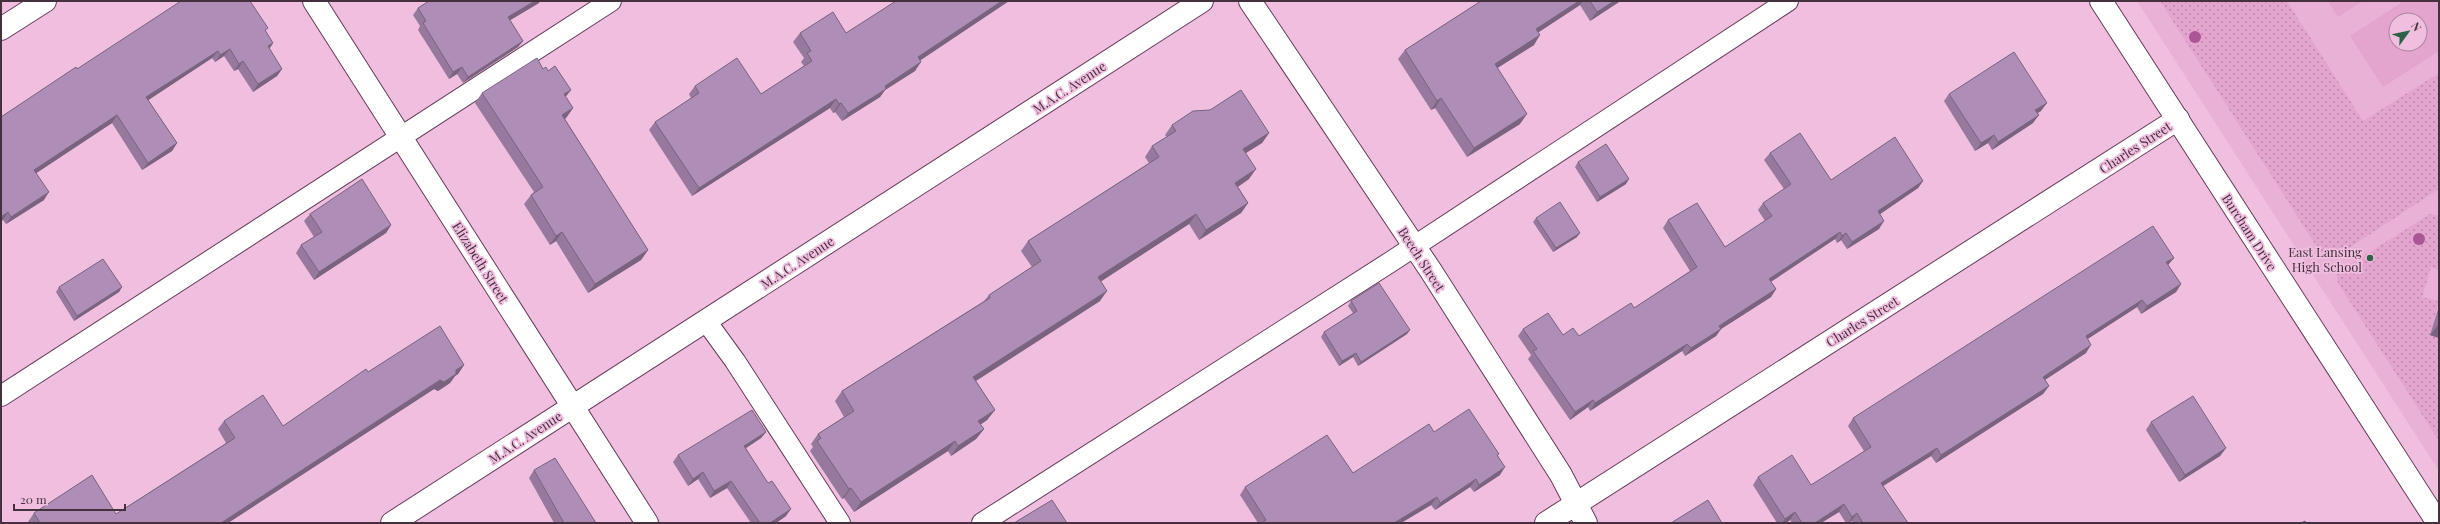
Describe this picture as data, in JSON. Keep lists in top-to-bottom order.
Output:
{
  "streets": {
    "street": [
      "M.A.C. Avenue",
      "Charles Street",
      "Burcham Drive",
      "Beech Street",
      "Elizabeth Street"
    ]
  },
  "crossings": [
    ["M.A.C. Avenue", "Elizabeth Street"],
    ["Charles Street", "Burcham Drive"],
    ["Charles Street", "Beech Street"]
  ],
  "places": ["East Lansing High School"],
  "scale_bar": "20 m",
  "north": "top right"
}
